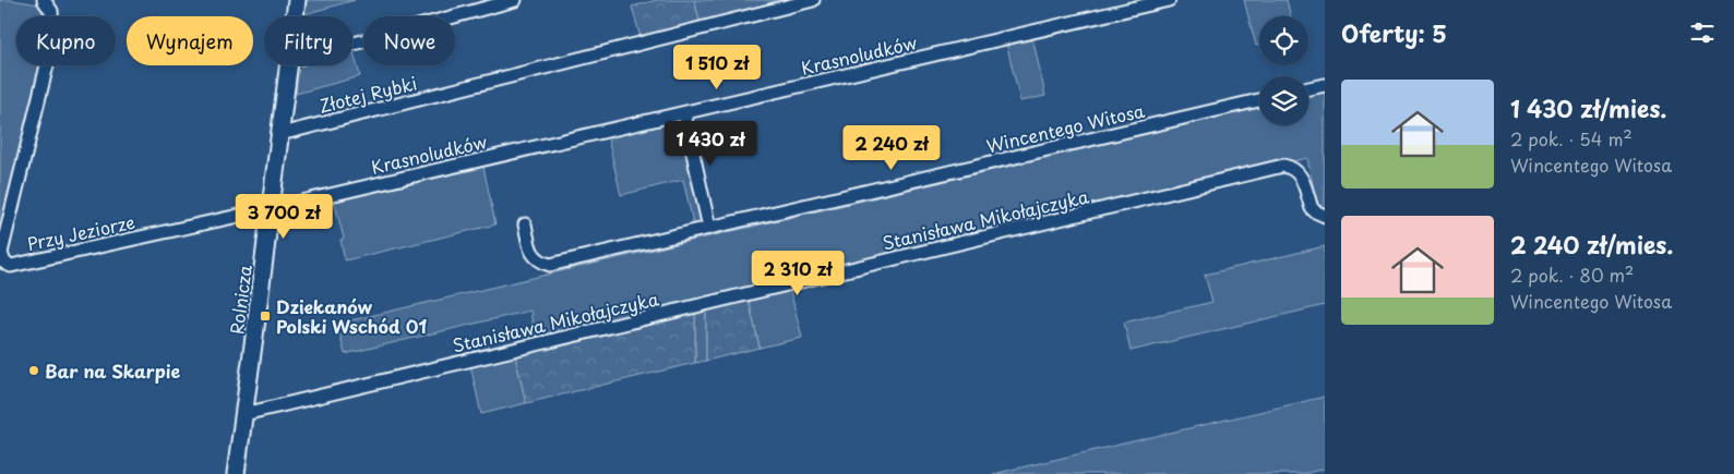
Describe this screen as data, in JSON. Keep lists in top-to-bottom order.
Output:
{
  "streets": {
    "street": [
      "Krasnoludków",
      "Złotej Rybki",
      "Wincentego Witosa",
      "Stanisława Mikołajczyka",
      "Przy Jeziorze",
      "Rolnicza"
    ]
  },
  "crossings": [
    ["Krasnoludków", "Przy Jeziorze"],
    ["Krasnoludków", "Rolnicza"],
    ["Złotej Rybki", "Rolnicza"],
    ["Stanisława Mikołajczyka", "Rolnicza"],
    ["Przy Jeziorze", "Rolnicza"]
  ],
  "places": {
    "transit": ["Dziekanów Polski Wschód 01"],
    "other": ["Bar na Skarpie"]
  },
  "page": {
    "heading": "Oferty: 5",
    "chip": [
      "Kupno",
      "Wynajem",
      "Filtry",
      "Nowe"
    ],
    "price": [
      "1 510 zł",
      "1 430 zł",
      "2 240 zł",
      "3 700 zł",
      "2 310 zł"
    ],
    "list": [
      {
        "name": "1 430 zł/mies.",
        "note": "2 pok. · 54 m² · Wincentego Witosa"
      },
      {
        "name": "2 240 zł/mies.",
        "note": "2 pok. · 80 m² · Wincentego Witosa"
      }
    ]
  }
}
